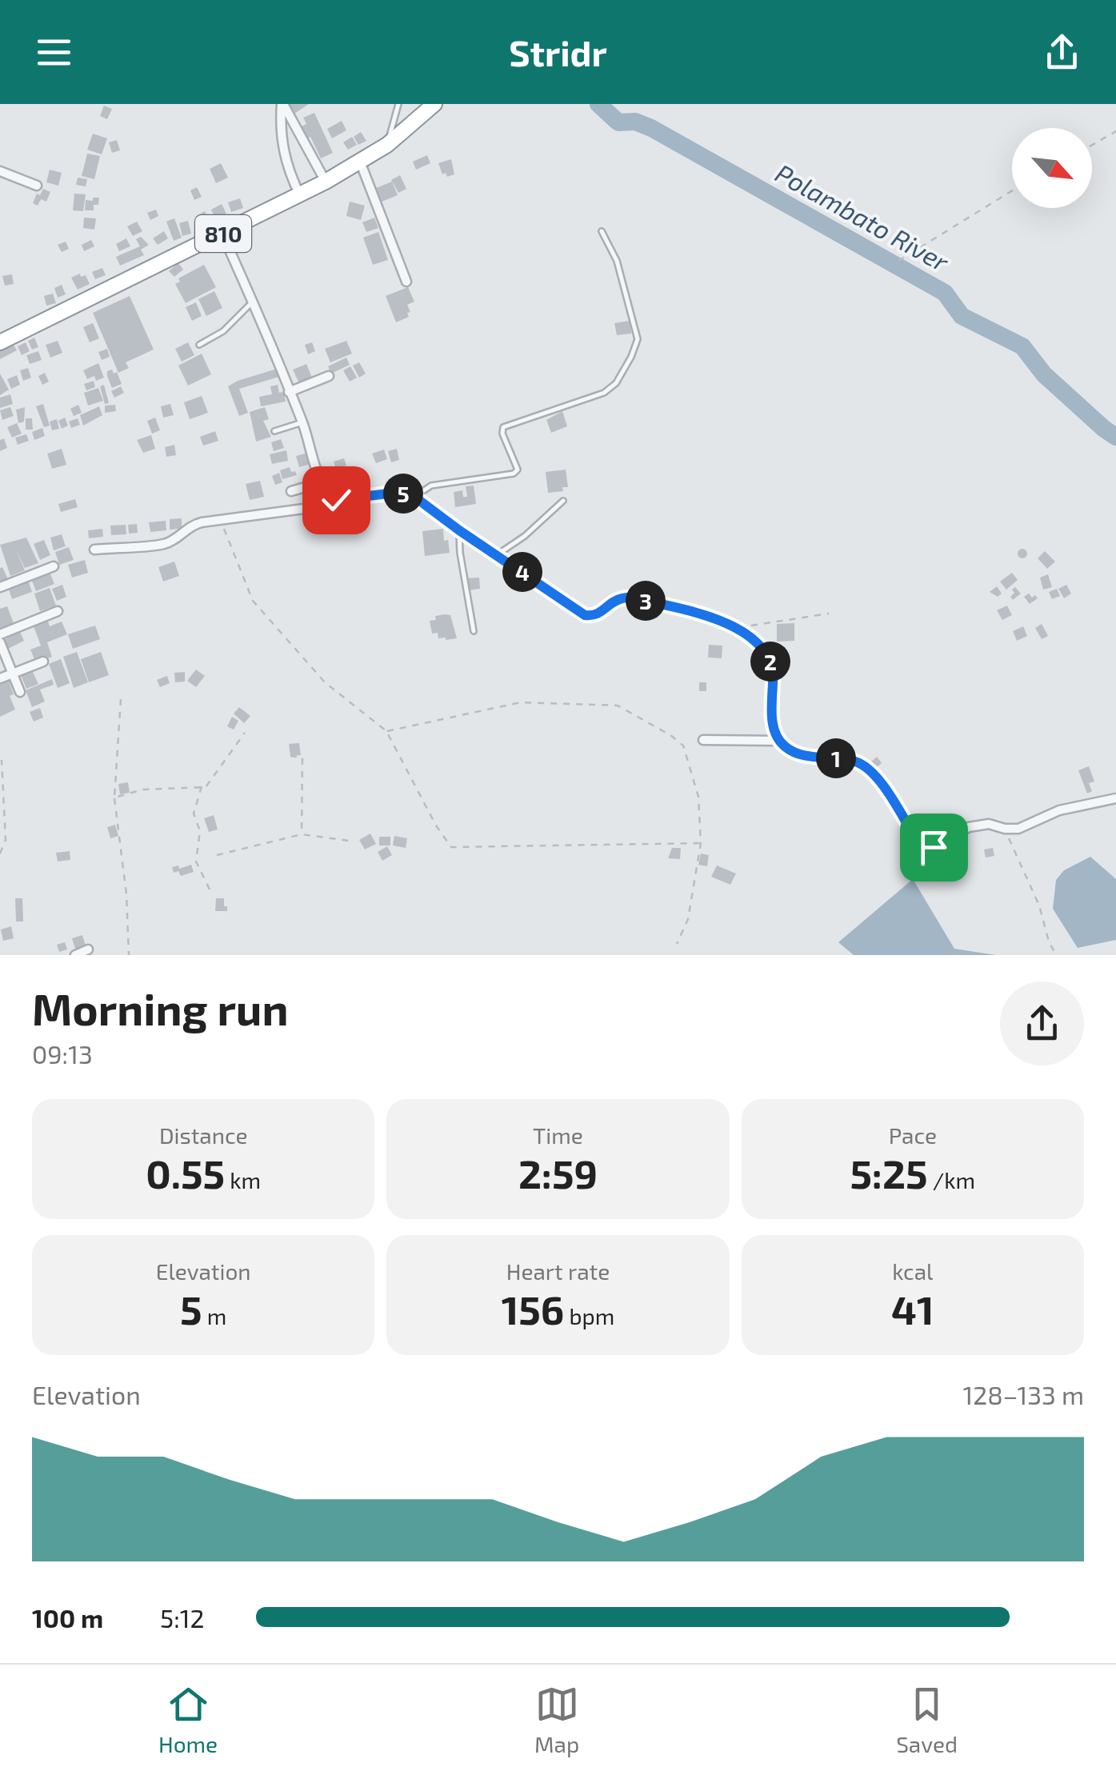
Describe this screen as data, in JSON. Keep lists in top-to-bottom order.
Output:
{
  "streets": {
    "highway": ["810"]
  },
  "water": ["Polambato River"],
  "north": "bottom right",
  "page": {
    "header": "Stridr",
    "pins": [
      "5",
      "4",
      "3",
      "2",
      "1"
    ],
    "heading": ["Morning run", "09:13"],
    "stats": [
      ["Distance", "0.55 km"],
      ["Time", "2:59"],
      ["Pace", "5:25 /km"],
      ["Elevation", "5 m"],
      ["Heart rate", "156 bpm"],
      ["kcal", "41"]
    ],
    "chart": ["Elevation", "128–133 m"],
    "list": [
      {
        "name": "100 m",
        "note": "5:12"
      }
    ],
    "tabs": ["Home", "Map", "Saved"]
  }
}
